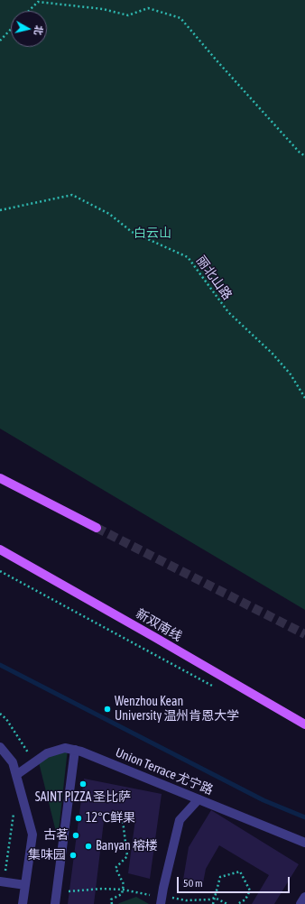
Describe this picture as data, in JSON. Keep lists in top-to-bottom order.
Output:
{
  "streets": {
    "main road": ["新双南线"],
    "street": ["Union Terrace 尤宁路"],
    "path": ["丽北山路"]
  },
  "parks": ["白云山"],
  "places": [
    "Wenzhou Kean University 温州肯恩大学",
    "SAINT PIZZA 圣比萨",
    "12℃鲜果",
    "古茗",
    "Banyan 榕楼",
    "集味园"
  ],
  "scale_bar": "50 m",
  "north": "right"
}
